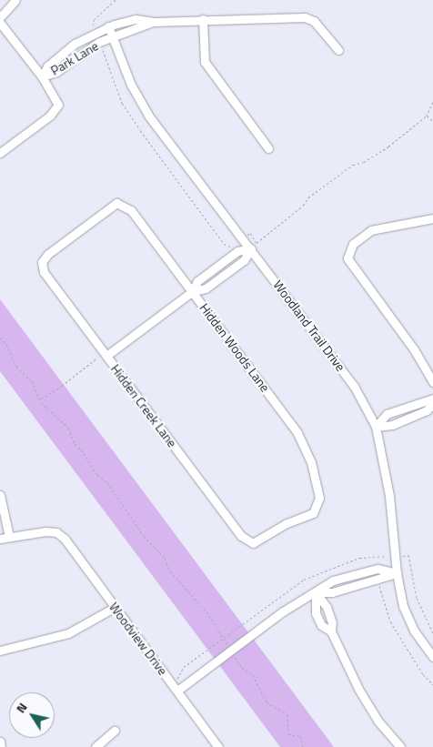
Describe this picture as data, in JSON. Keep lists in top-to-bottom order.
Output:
{
  "streets": {
    "street": [
      "Park Lane",
      "Woodland Trail Drive",
      "Hidden Woods Lane",
      "Hidden Creek Lane",
      "Woodview Drive"
    ]
  },
  "crossings": [
    ["Park Lane", "Woodland Trail Drive"],
    ["Hidden Woods Lane", "Hidden Creek Lane"]
  ],
  "north": "top left"
}
